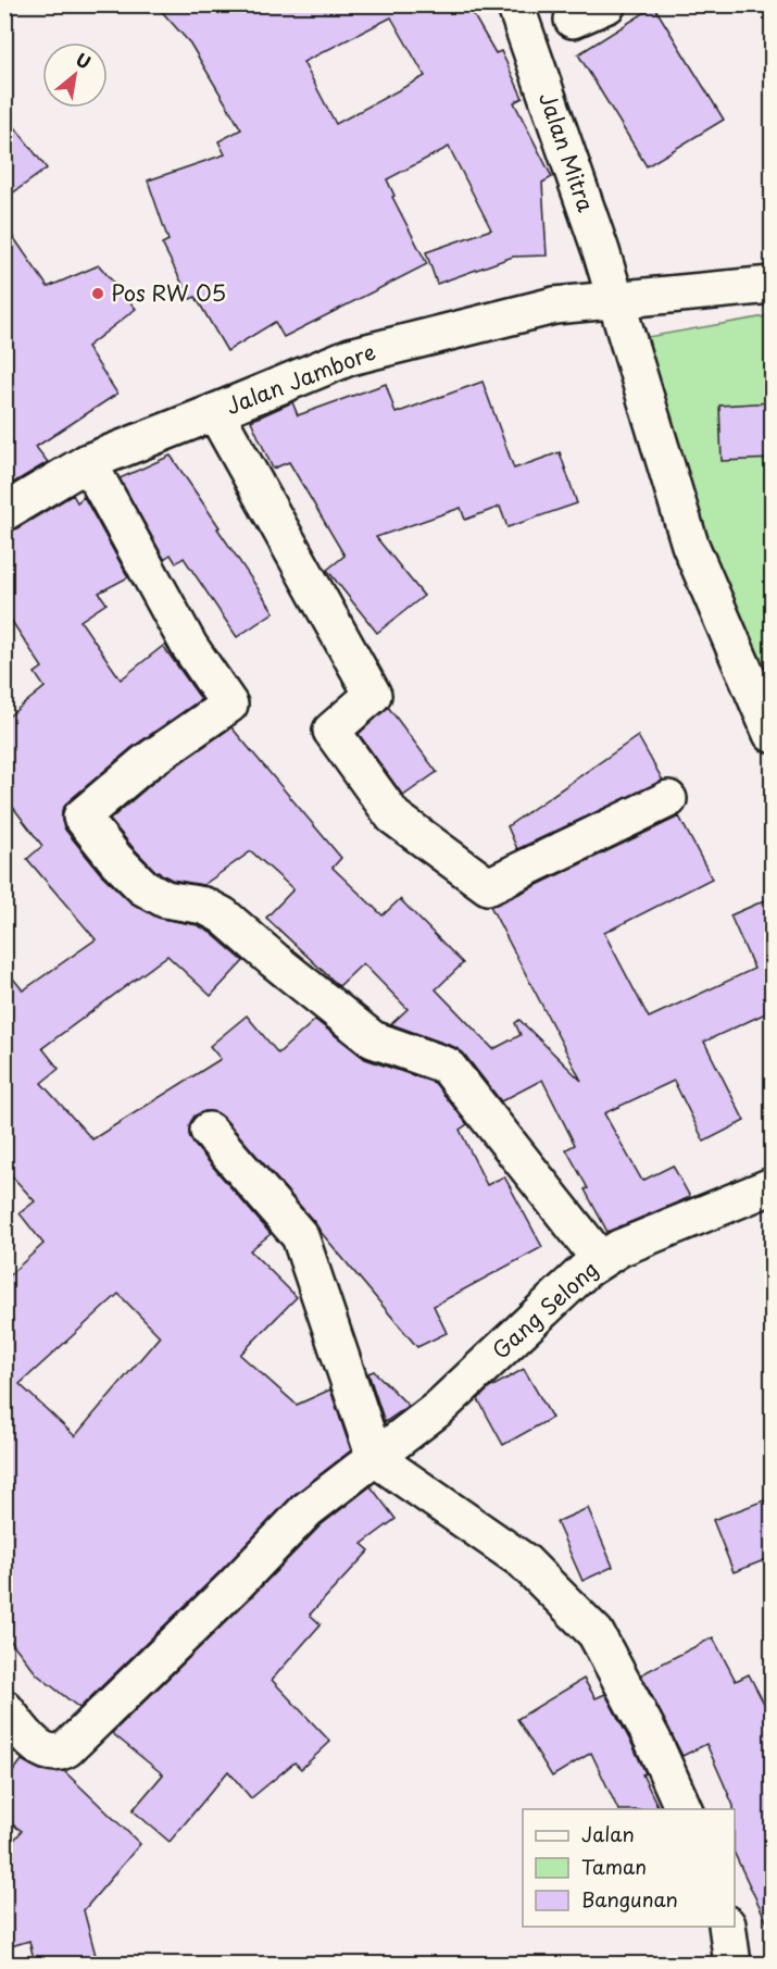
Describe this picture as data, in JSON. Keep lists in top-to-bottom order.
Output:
{
  "streets": {
    "street": ["Jalan Mitra", "Jalan Jambore", "Gang Selong"]
  },
  "crossings": [
    ["Jalan Mitra", "Jalan Jambore"]
  ],
  "places": ["Pos RW 05"],
  "legend": ["Jalan", "Taman", "Bangunan"],
  "north": "top right"
}
